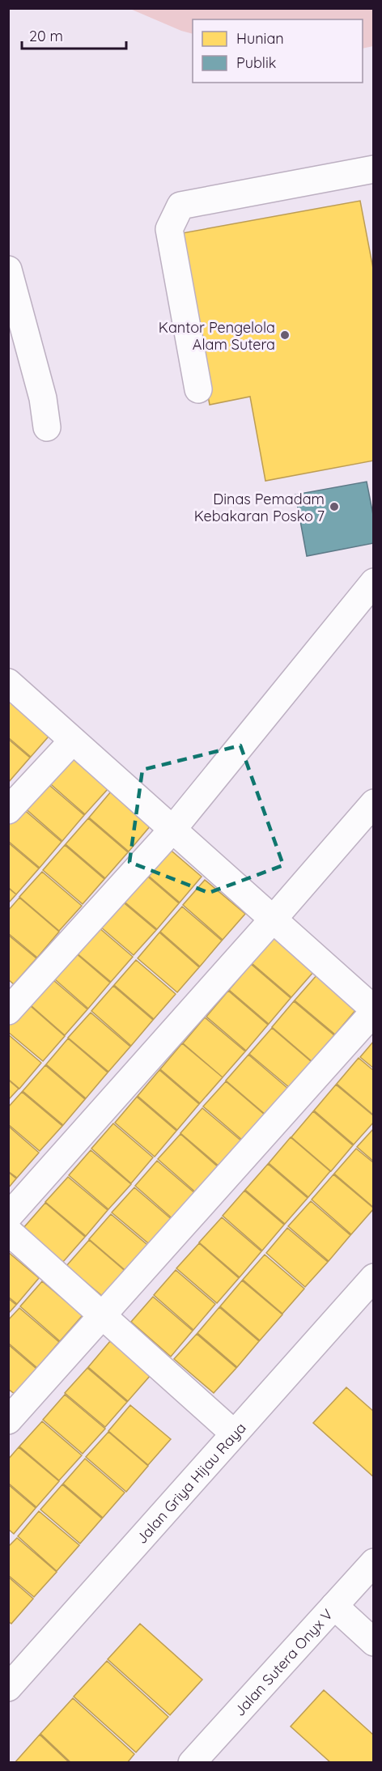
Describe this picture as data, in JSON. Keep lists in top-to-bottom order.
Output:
{
  "streets": {
    "street": ["Jalan Griya Hijau Raya", "Jalan Sutera Onyx V"]
  },
  "places": ["Kantor Pengelola Alam Sutera", "Dinas Pemadam Kebakaran Posko 7"],
  "legend": ["Hunian", "Publik"],
  "scale_bar": "20 m"
}
